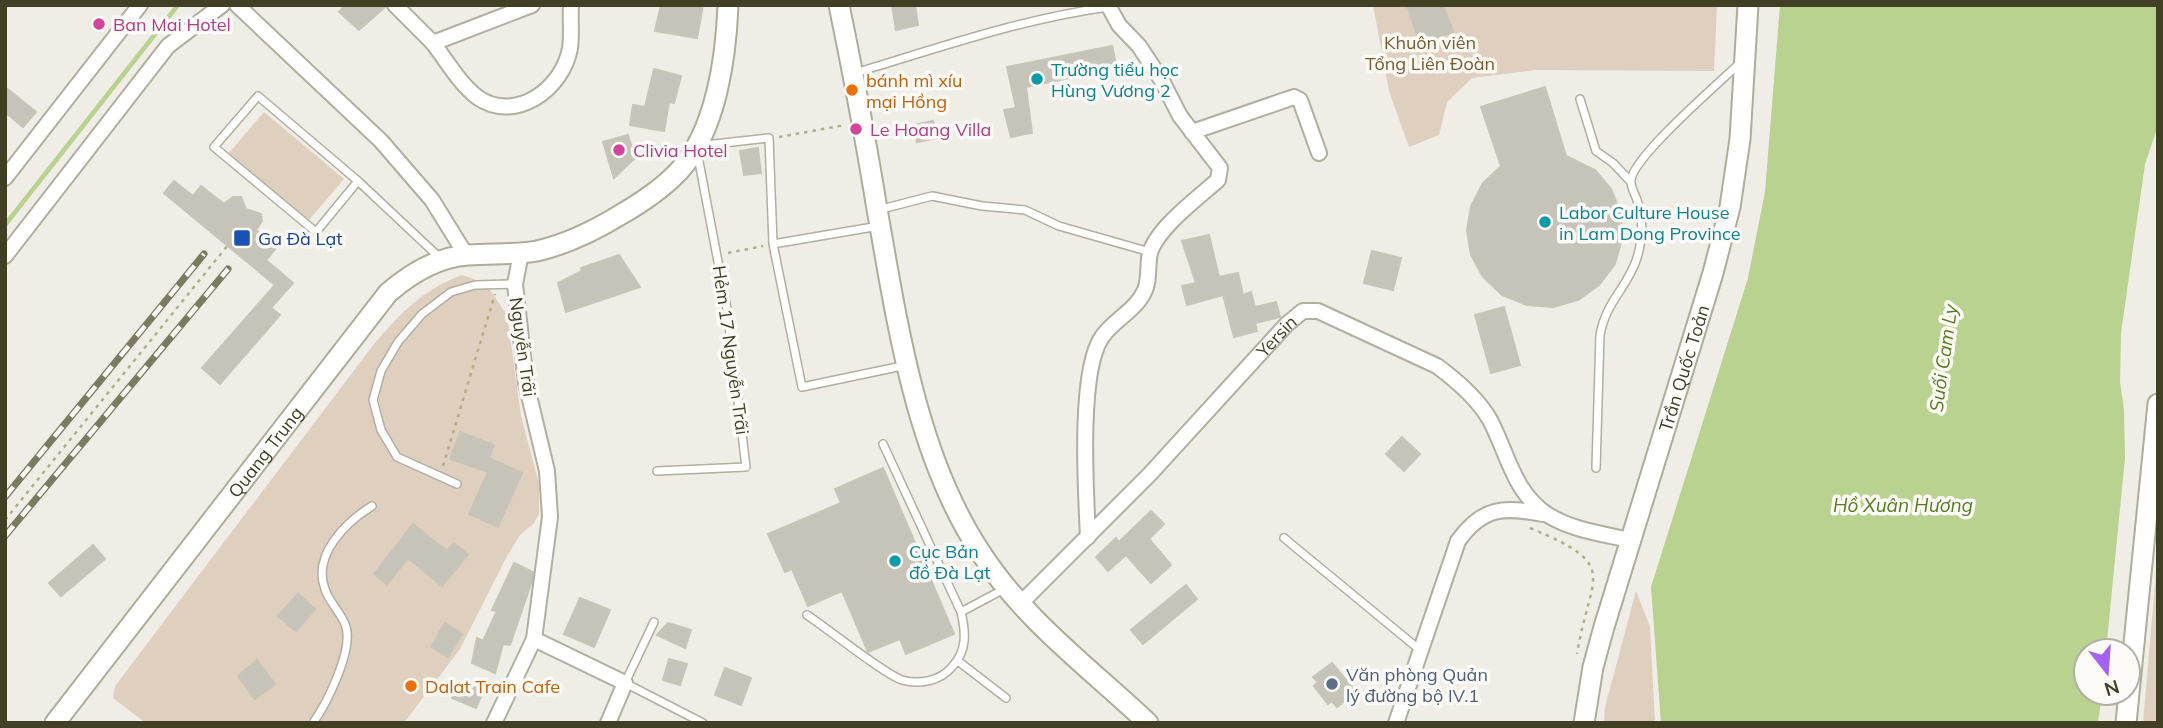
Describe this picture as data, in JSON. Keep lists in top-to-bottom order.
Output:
{
  "streets": {
    "main road": ["Trần Quốc Toản", "Quang Trung"],
    "street": ["Yersin", "Nguyễn Trãi"],
    "lane": ["Hẻm 17 Nguyễn Trãi"]
  },
  "crossings": [
    ["Yersin", "Trần Quốc Toản"],
    ["Nguyễn Trãi", "Quang Trung"]
  ],
  "water": ["Suối Cam Ly", "Hồ Xuân Hương"],
  "parks": ["Khuôn viên Tổng Liên Đoàn"],
  "places": {
    "other": [
      "Ban Mai Hotel",
      "Trường tiểu học Hùng Vương 2",
      "bánh mì xíu mại Hồng",
      "Le Hoang Villa",
      "Clivia Hotel",
      "Labor Culture House in Lam Dong Province",
      "Cục Bản đồ Đà Lạt",
      "Văn phòng Quản lý đường bộ IV.1",
      "Dalat Train Cafe"
    ],
    "transit": ["Ga Đà Lạt"]
  },
  "north": "bottom"
}
